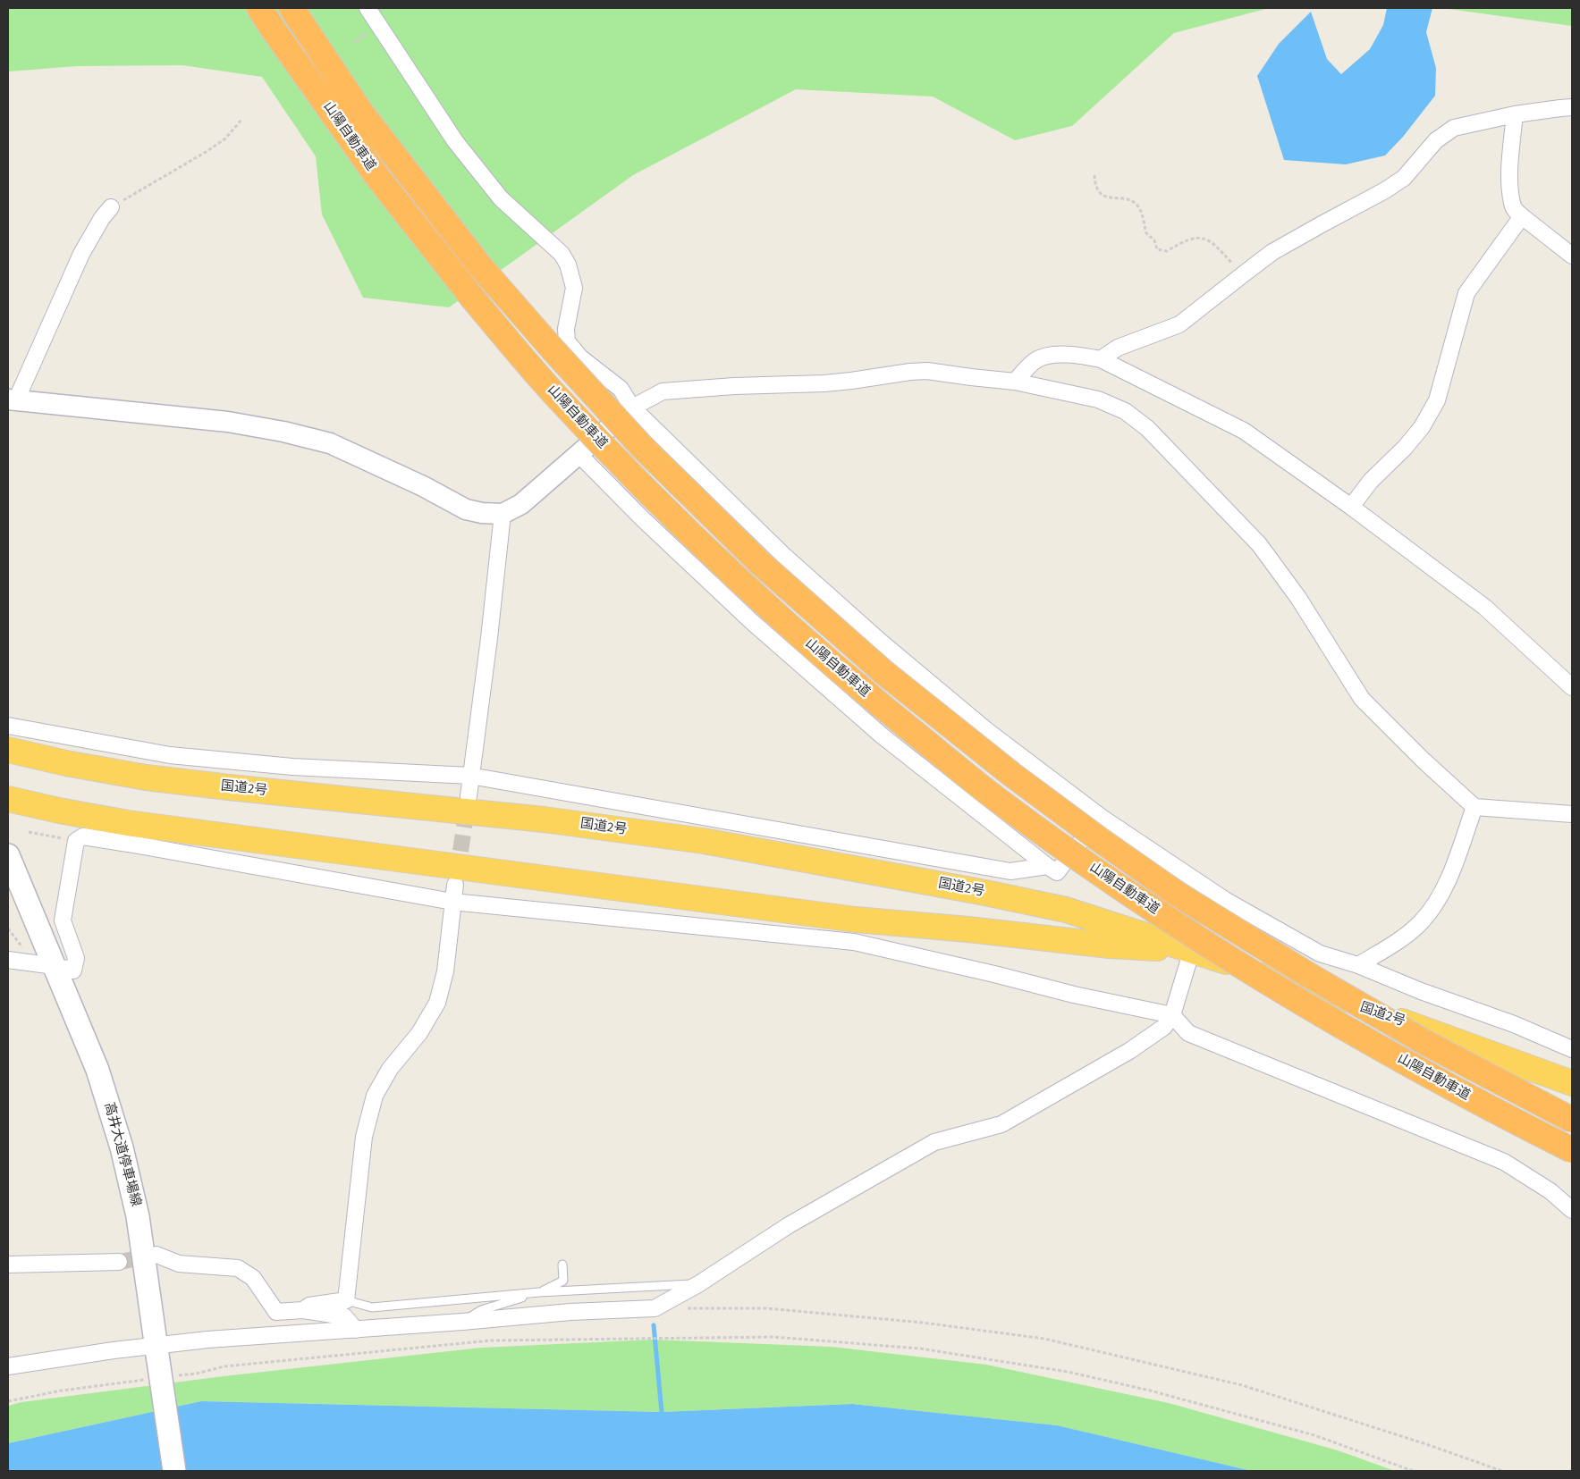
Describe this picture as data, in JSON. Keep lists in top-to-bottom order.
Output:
{
  "streets": {
    "highway": ["山陽自動車道", "国道2号"],
    "main road": ["高井大道停車場線"]
  }
}
